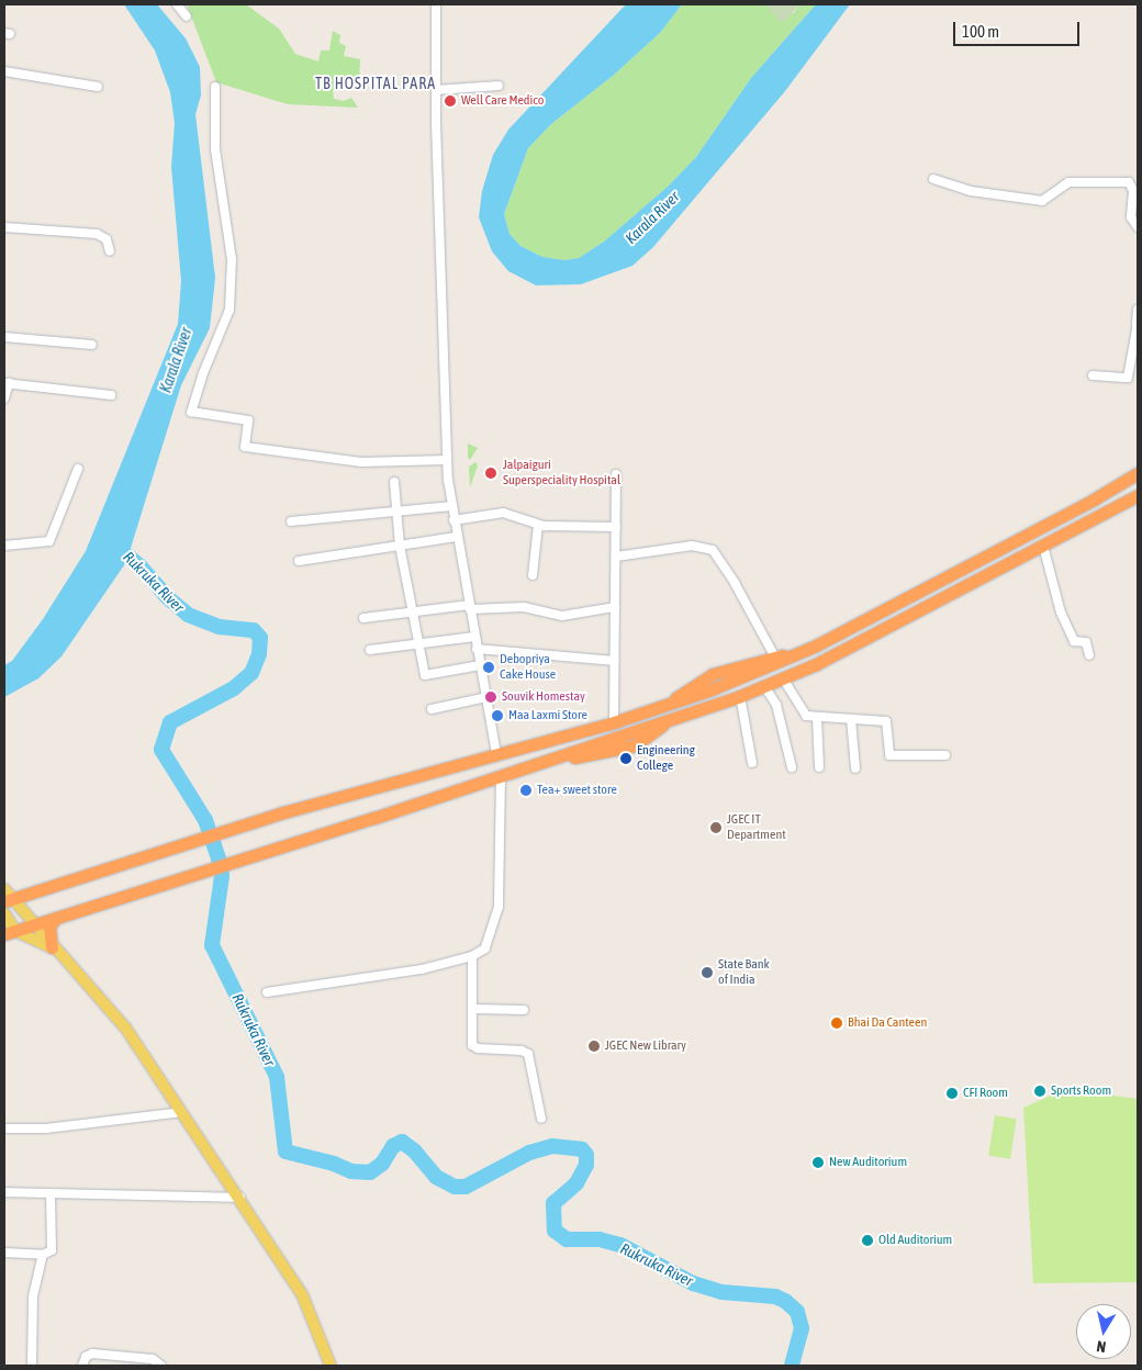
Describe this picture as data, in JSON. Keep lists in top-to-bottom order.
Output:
{
  "districts": ["TB HOSPITAL PARA"],
  "water": ["Karala River", "Rukruka River"],
  "places": [
    "Well Care Medico",
    "Jalpaiguri Superspeciality Hospital",
    "Debopriya Cake House",
    "Souvik Homestay",
    "Maa Laxmi Store",
    "Engineering College",
    "Tea+ sweet store",
    "JGEC IT Department",
    "State Bank of India",
    "Bhai Da Canteen",
    "JGEC New Library",
    "Sports Room",
    "CFI Room",
    "New Auditorium",
    "Old Auditorium"
  ],
  "scale_bar": "100 m",
  "north": "bottom"
}
